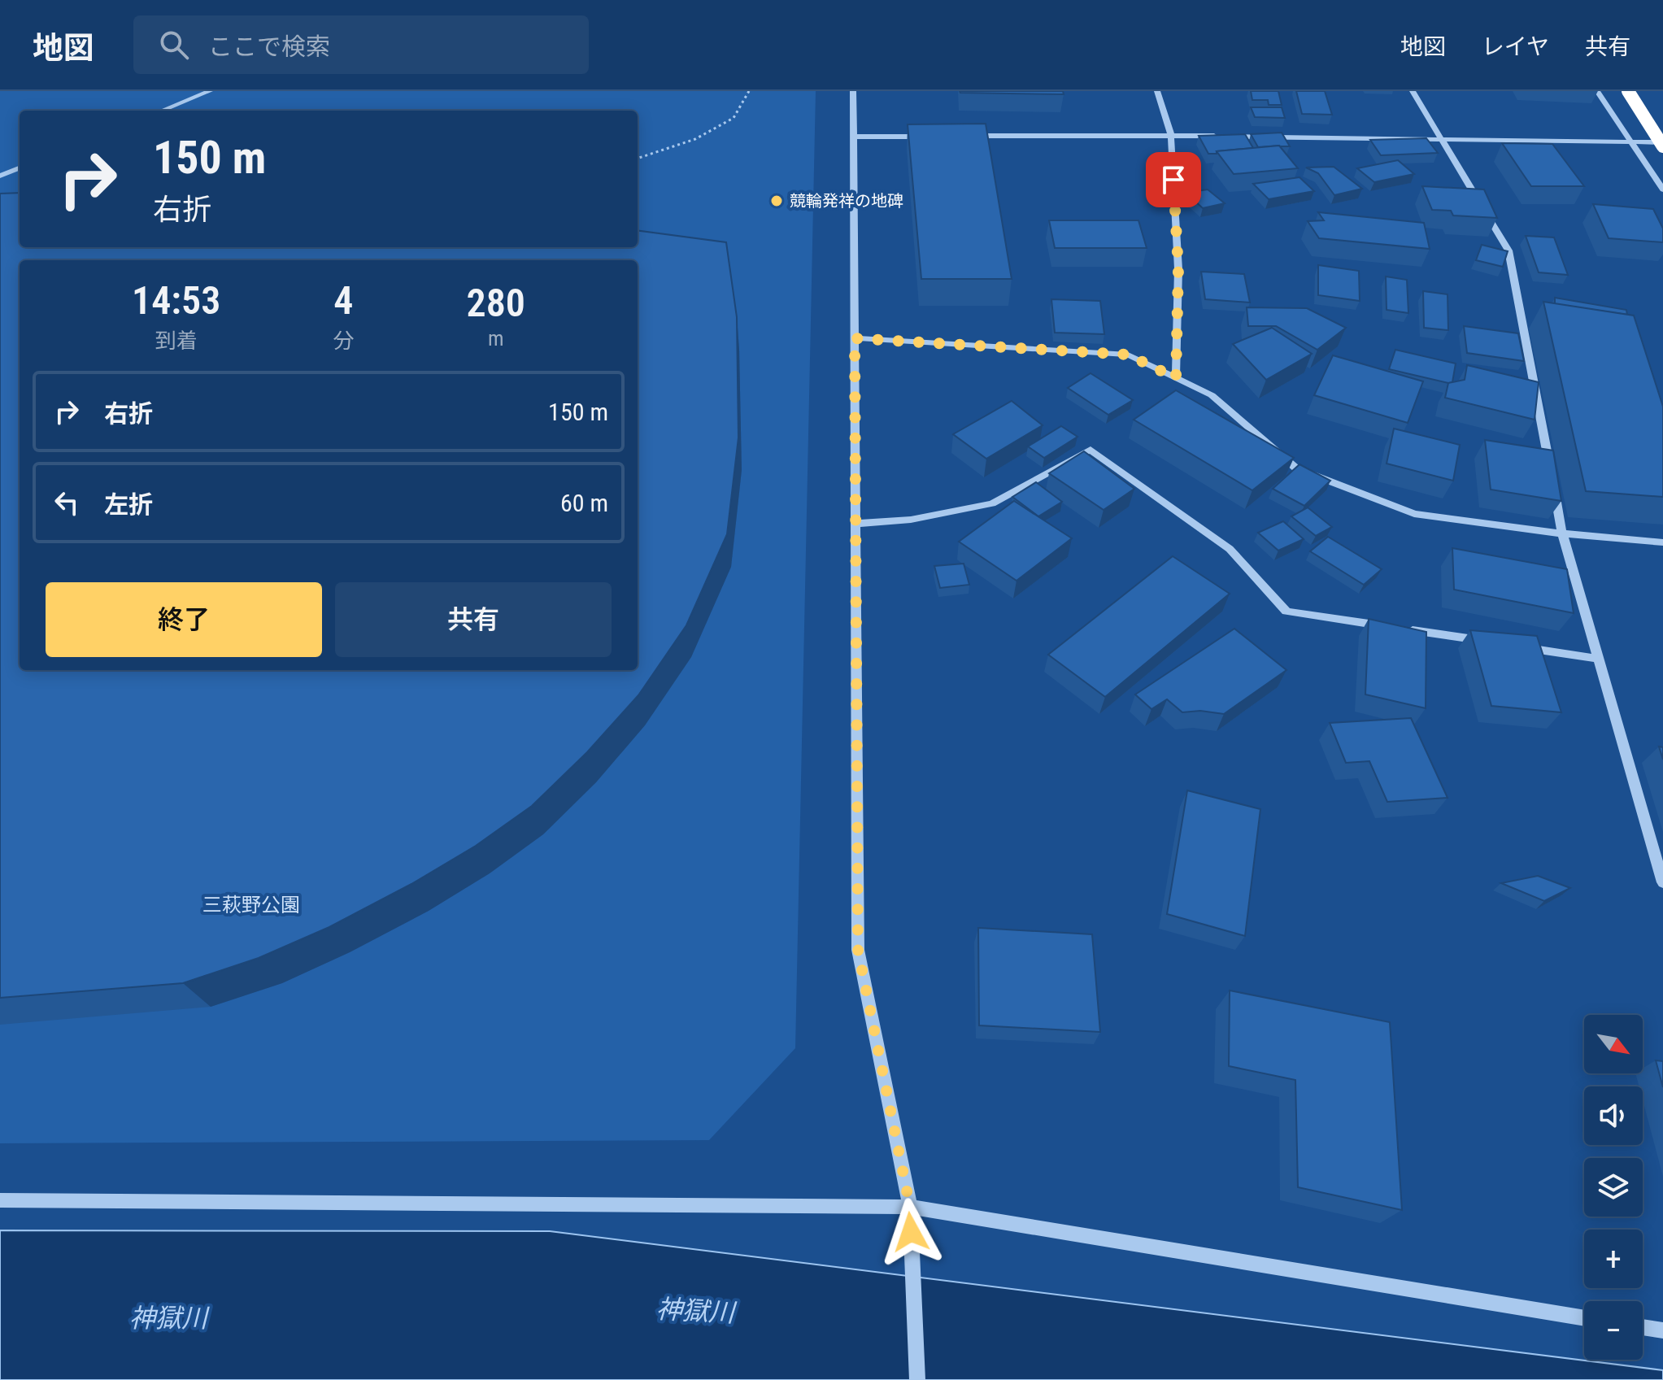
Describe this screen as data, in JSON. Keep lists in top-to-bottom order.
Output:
{
  "water": ["神獄川"],
  "parks": ["三萩野公園"],
  "places": ["競輪発祥の地碑"],
  "north": "bottom right",
  "page": {
    "header": "地図",
    "search": "ここで検索",
    "nav": ["地図", "レイヤ", "共有"],
    "turn": ["150 m", "右折"],
    "eta": [
      "14:53",
      "到着",
      "4",
      "分",
      "280",
      "m"
    ],
    "list": [
      {
        "name": "右折",
        "value": "150 m"
      },
      {
        "name": "左折",
        "value": "60 m"
      }
    ],
    "buttons": ["終了", "共有"],
    "map_buttons": ["+", "−"]
  }
}
